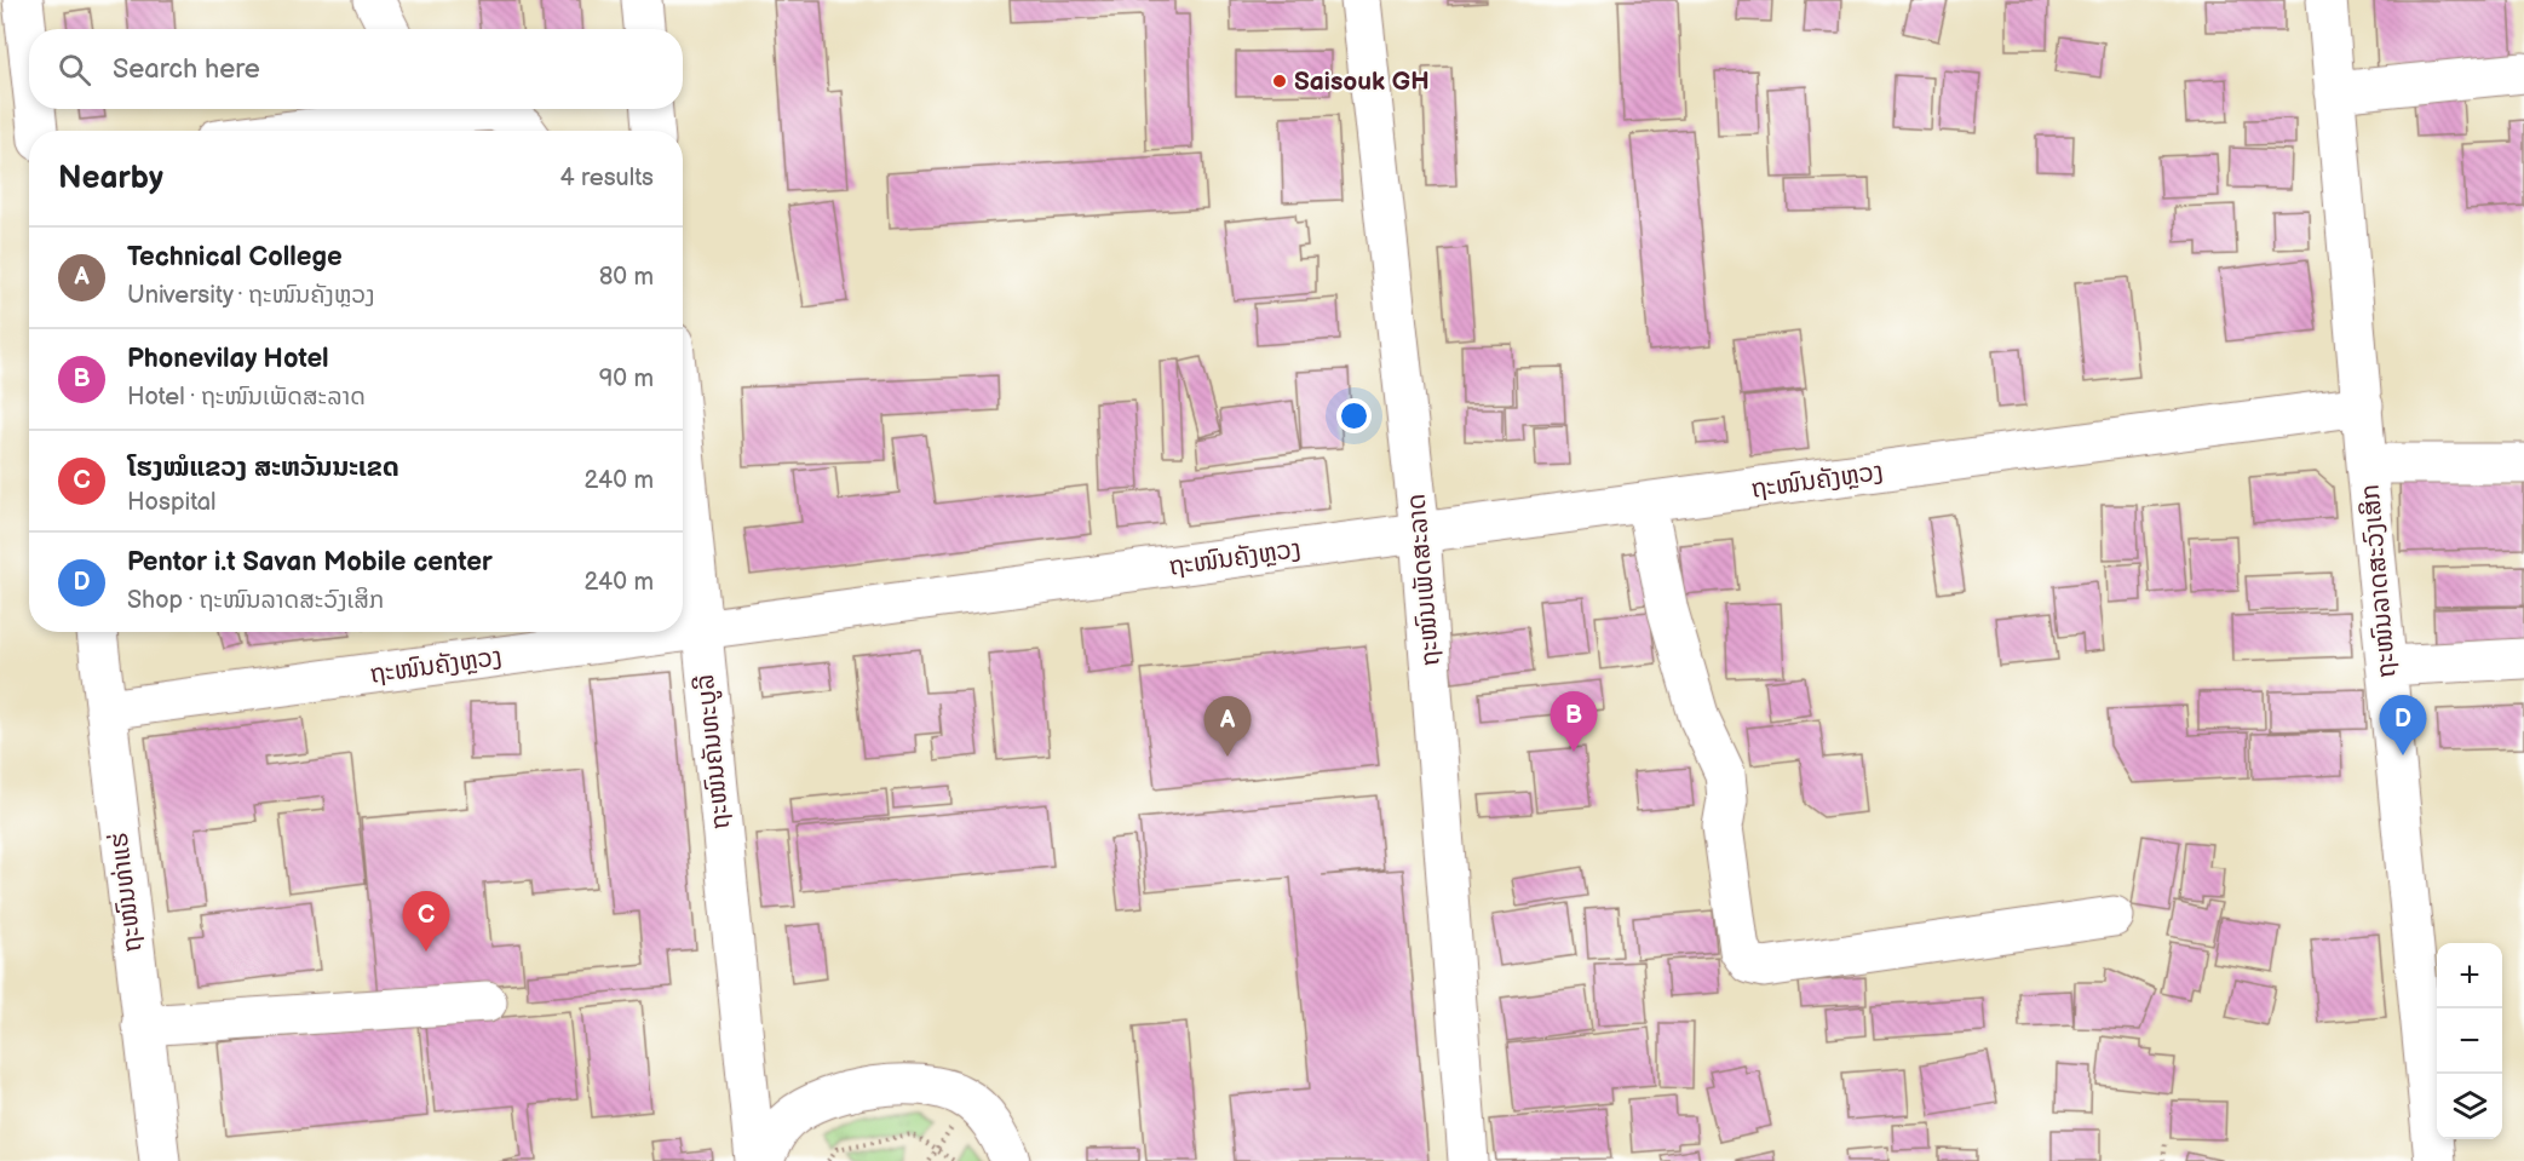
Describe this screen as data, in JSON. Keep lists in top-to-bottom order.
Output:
{
  "streets": {
    "street": [
      "ຖະໜົນຄັງຫຼວງ",
      "ຖະໜົນເພັດສະລາດ",
      "ຖະໜົນລາດສະວົງເສິກ",
      "ຖະໜົນຄັນທະບູລີ",
      "ຖະໜົນທ່າແຮ່"
    ]
  },
  "crossings": [
    ["ຖະໜົນຄັງຫຼວງ", "ຖະໜົນເພັດສະລາດ"],
    ["ຖະໜົນຄັງຫຼວງ", "ຖະໜົນລາດສະວົງເສິກ"],
    ["ຖະໜົນຄັງຫຼວງ", "ຖະໜົນຄັນທະບູລີ"],
    ["ຖະໜົນຄັງຫຼວງ", "ຖະໜົນທ່າແຮ່"]
  ],
  "places": ["Saisouk GH"],
  "page": {
    "search": "Search here",
    "heading": ["Nearby", "4 results"],
    "list": [
      {
        "mark": "A",
        "name": "Technical College",
        "note": "University · ຖະໜົນຄັງຫຼວງ",
        "value": "80 m"
      },
      {
        "mark": "B",
        "name": "Phonevilay Hotel",
        "note": "Hotel · ຖະໜົນເພັດສະລາດ",
        "value": "90 m"
      },
      {
        "mark": "C",
        "name": "ໂຮງໝໍແຂວງ ສະຫວັນນະເຂດ",
        "note": "Hospital",
        "value": "240 m"
      },
      {
        "mark": "D",
        "name": "Pentor i.t Savan Mobile center",
        "note": "Shop · ຖະໜົນລາດສະວົງເສິກ",
        "value": "240 m"
      }
    ],
    "pins": [
      "B",
      "D",
      "A",
      "C"
    ],
    "map_buttons": ["+", "−"]
  }
}
